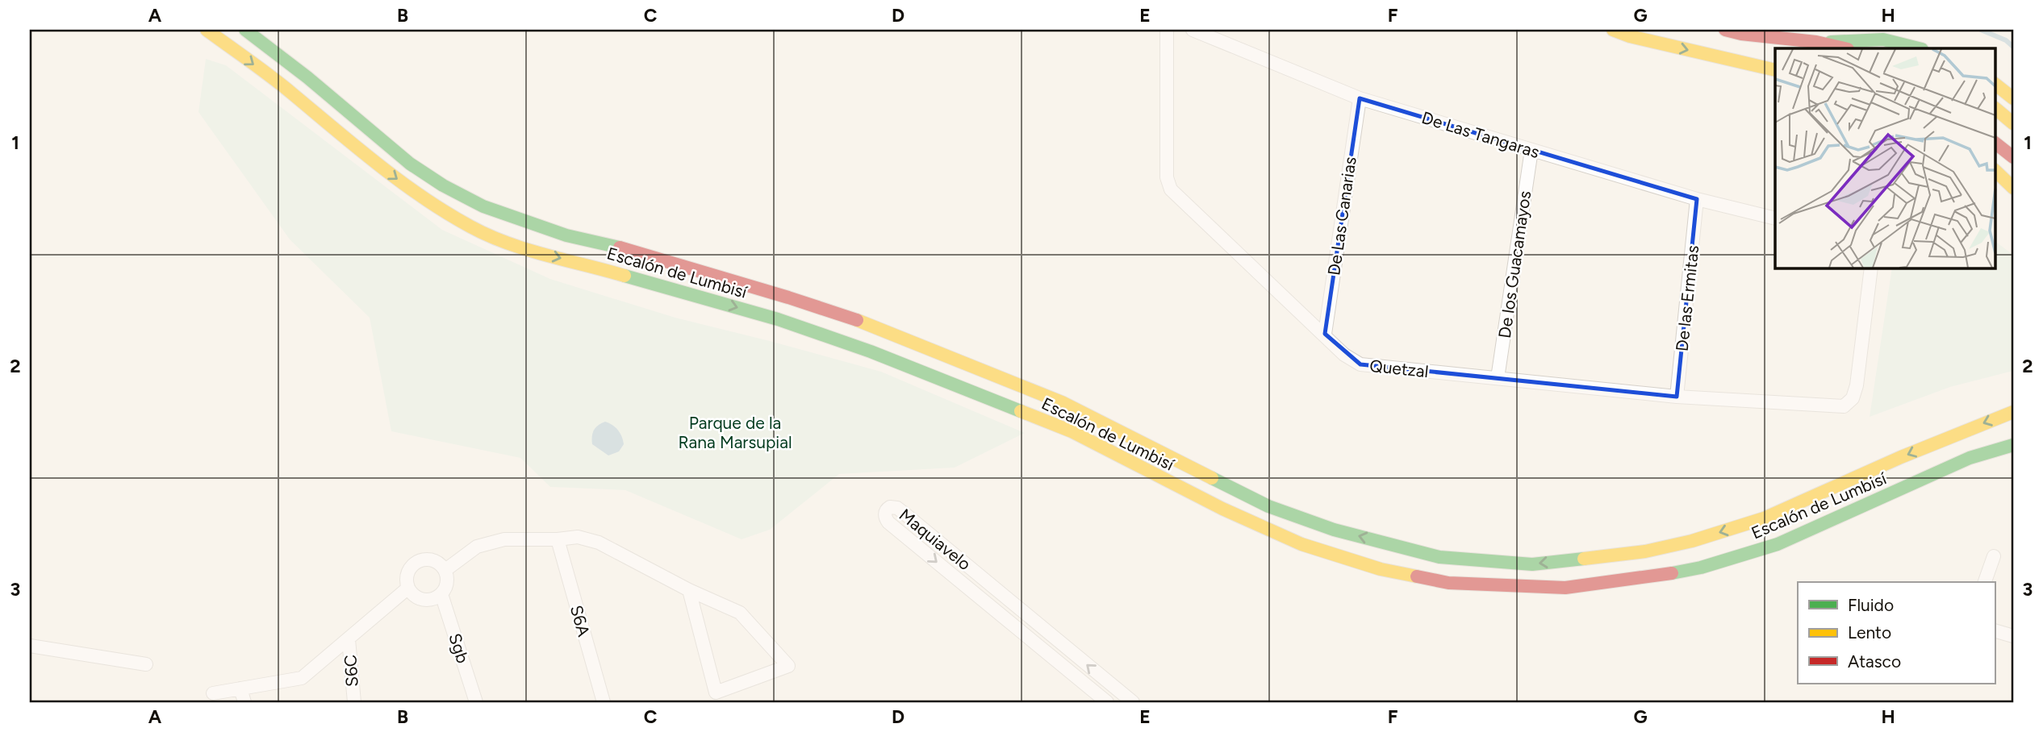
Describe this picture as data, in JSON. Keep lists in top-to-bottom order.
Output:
{
  "streets": {
    "main road": ["Escalón de Lumbisí"],
    "street": [
      "De Las Tangaras",
      "De Las Canarias",
      "De los Guacamayos",
      "De las Ermitas",
      "Quetzal",
      "Maquiavelo",
      "S6A",
      "Sgb",
      "S6C"
    ]
  },
  "crossings": [
    ["De Las Tangaras", "De Las Canarias"],
    ["De Las Tangaras", "De los Guacamayos"],
    ["De Las Tangaras", "De las Ermitas"],
    ["De Las Canarias", "Quetzal"],
    ["De los Guacamayos", "Quetzal"],
    ["De las Ermitas", "Quetzal"]
  ],
  "parks": ["Parque de la Rana Marsupial"],
  "legend": ["Fluido", "Lento", "Atasco"],
  "grid": {
    "columns": [
      "A",
      "B",
      "C",
      "D",
      "E",
      "F",
      "G",
      "H"
    ],
    "rows": ["1", "2", "3"]
  }
}
